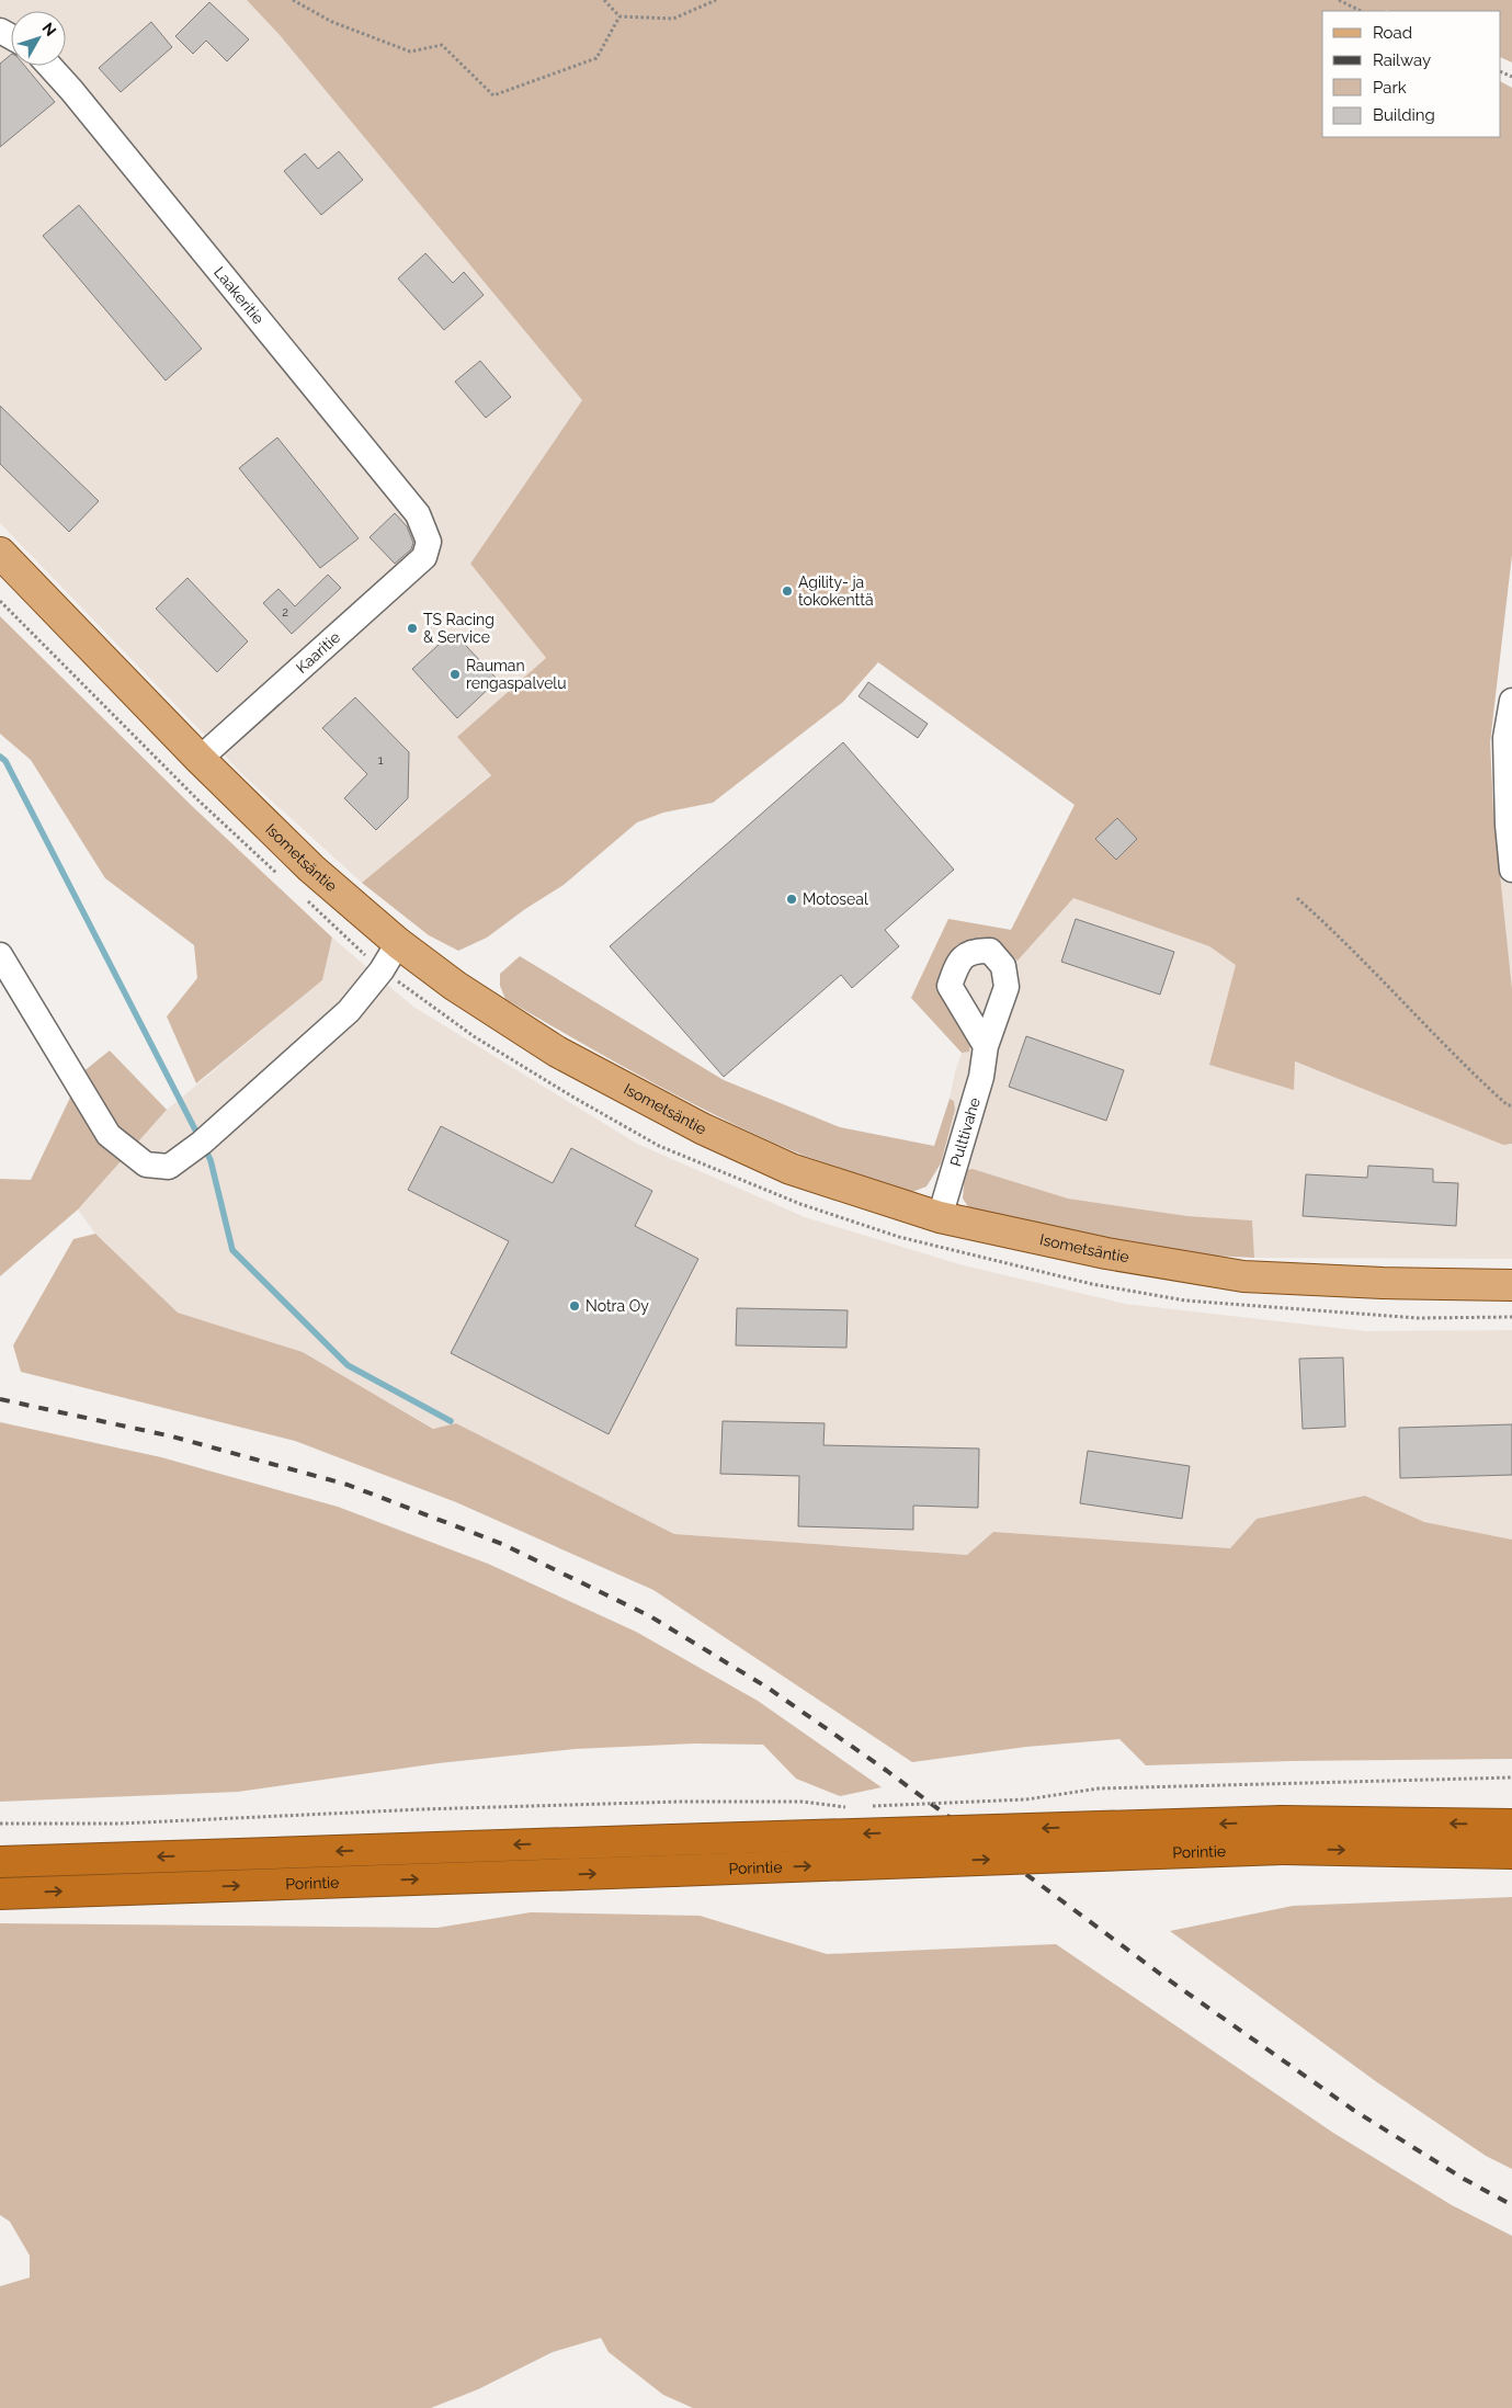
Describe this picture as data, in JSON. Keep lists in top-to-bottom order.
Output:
{
  "streets": {
    "highway": ["Porintie"],
    "main road": ["Isometsäntie"],
    "street": ["Laakeritie", "Kaaritie", "Pulttivahe"]
  },
  "crossings": [
    ["Laakeritie", "Kaaritie"],
    ["Kaaritie", "Isometsäntie"],
    ["Isometsäntie", "Pulttivahe"]
  ],
  "places": [
    "Agility- ja tokokenttä",
    "TS Racing & Service",
    "Rauman rengaspalvelu",
    "Motoseal",
    "Notra Oy"
  ],
  "house_numbers": ["2", "1"],
  "legend": [
    "Road",
    "Railway",
    "Park",
    "Building"
  ],
  "north": "top right"
}
